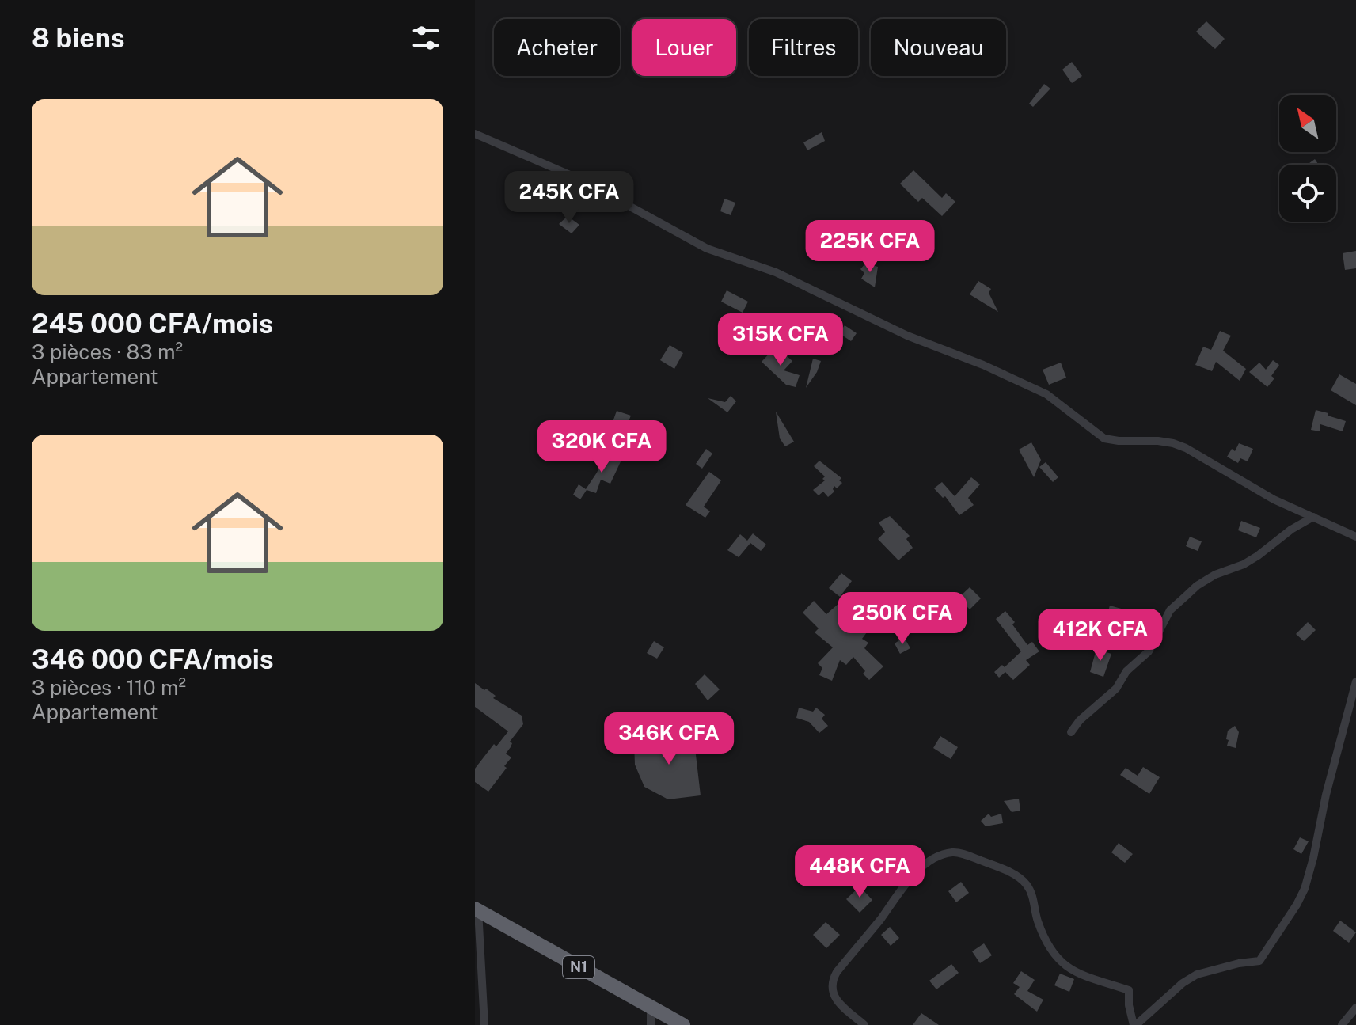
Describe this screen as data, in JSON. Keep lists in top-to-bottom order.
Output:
{
  "streets": {
    "highway": ["N1"]
  },
  "north": "top left",
  "page": {
    "heading": "8 biens",
    "chip": [
      "Acheter",
      "Louer",
      "Filtres",
      "Nouveau"
    ],
    "list": [
      {
        "name": "245 000 CFA/mois",
        "note": "3 pièces · 83 m² · Appartement"
      },
      {
        "name": "346 000 CFA/mois",
        "note": "3 pièces · 110 m² · Appartement"
      }
    ],
    "price": [
      "245K CFA",
      "225K CFA",
      "315K CFA",
      "320K CFA",
      "250K CFA",
      "412K CFA",
      "346K CFA",
      "448K CFA"
    ]
  }
}
